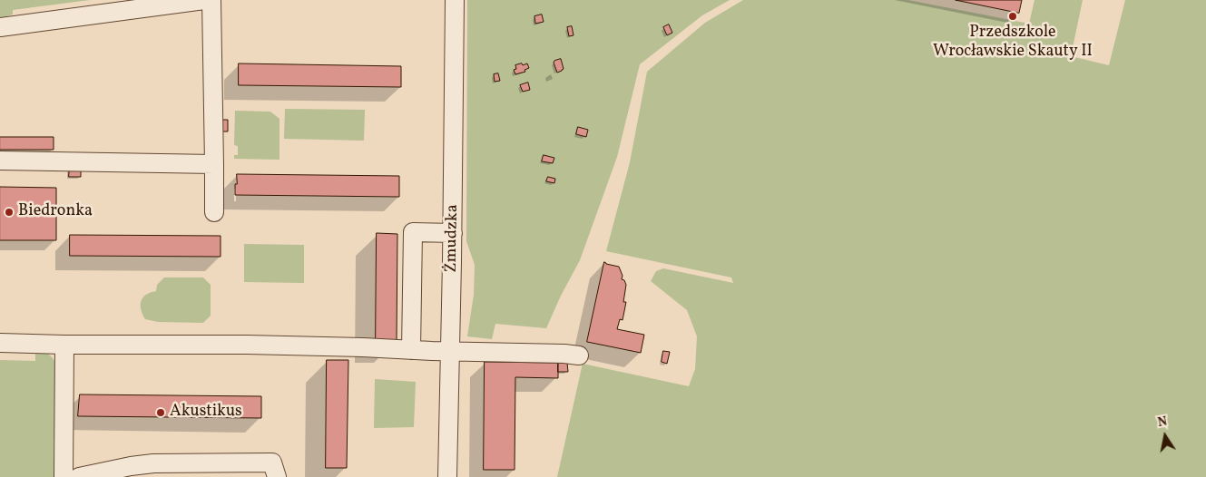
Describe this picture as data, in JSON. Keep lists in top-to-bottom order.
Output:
{
  "streets": {
    "street": ["Żmudzka"]
  },
  "places": ["Przedszkole Wrocławskie Skauty II", "Biedronka", "Akustikus"],
  "north": "top"
}
